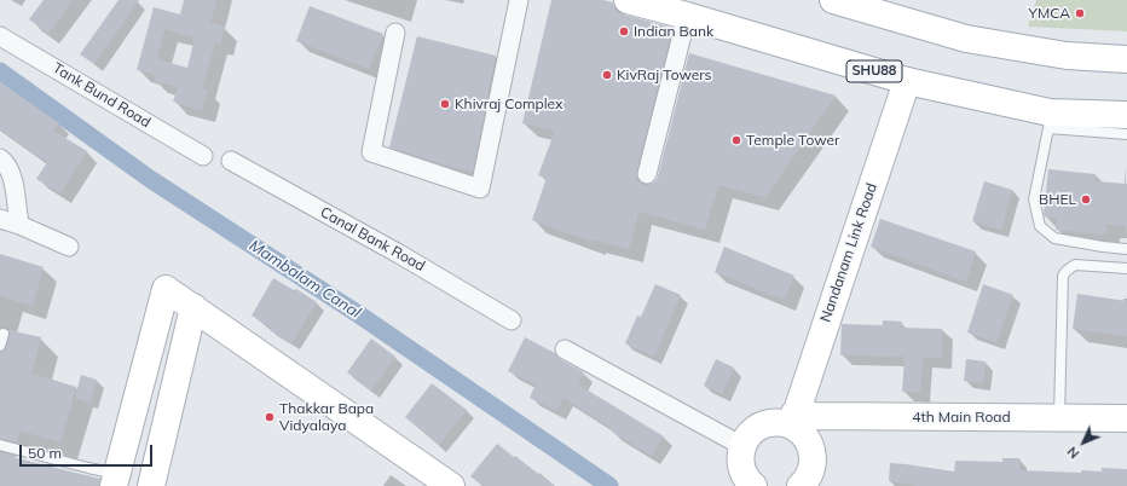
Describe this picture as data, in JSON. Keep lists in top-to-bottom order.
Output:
{
  "streets": {
    "street": [
      "SHU88",
      "Tank Bund Road",
      "Canal Bank Road",
      "Nandanam Link Road",
      "4th Main Road"
    ]
  },
  "crossings": [
    ["SHU88", "Nandanam Link Road"],
    ["Nandanam Link Road", "4th Main Road"]
  ],
  "water": ["Mambalam Canal"],
  "places": [
    "YMCA",
    "Indian Bank",
    "KivRaj Towers",
    "Khivraj Complex",
    "Temple Tower",
    "BHEL",
    "Thakkar Bapa Vidyalaya"
  ],
  "scale_bar": "50 m",
  "north": "bottom left"
}
